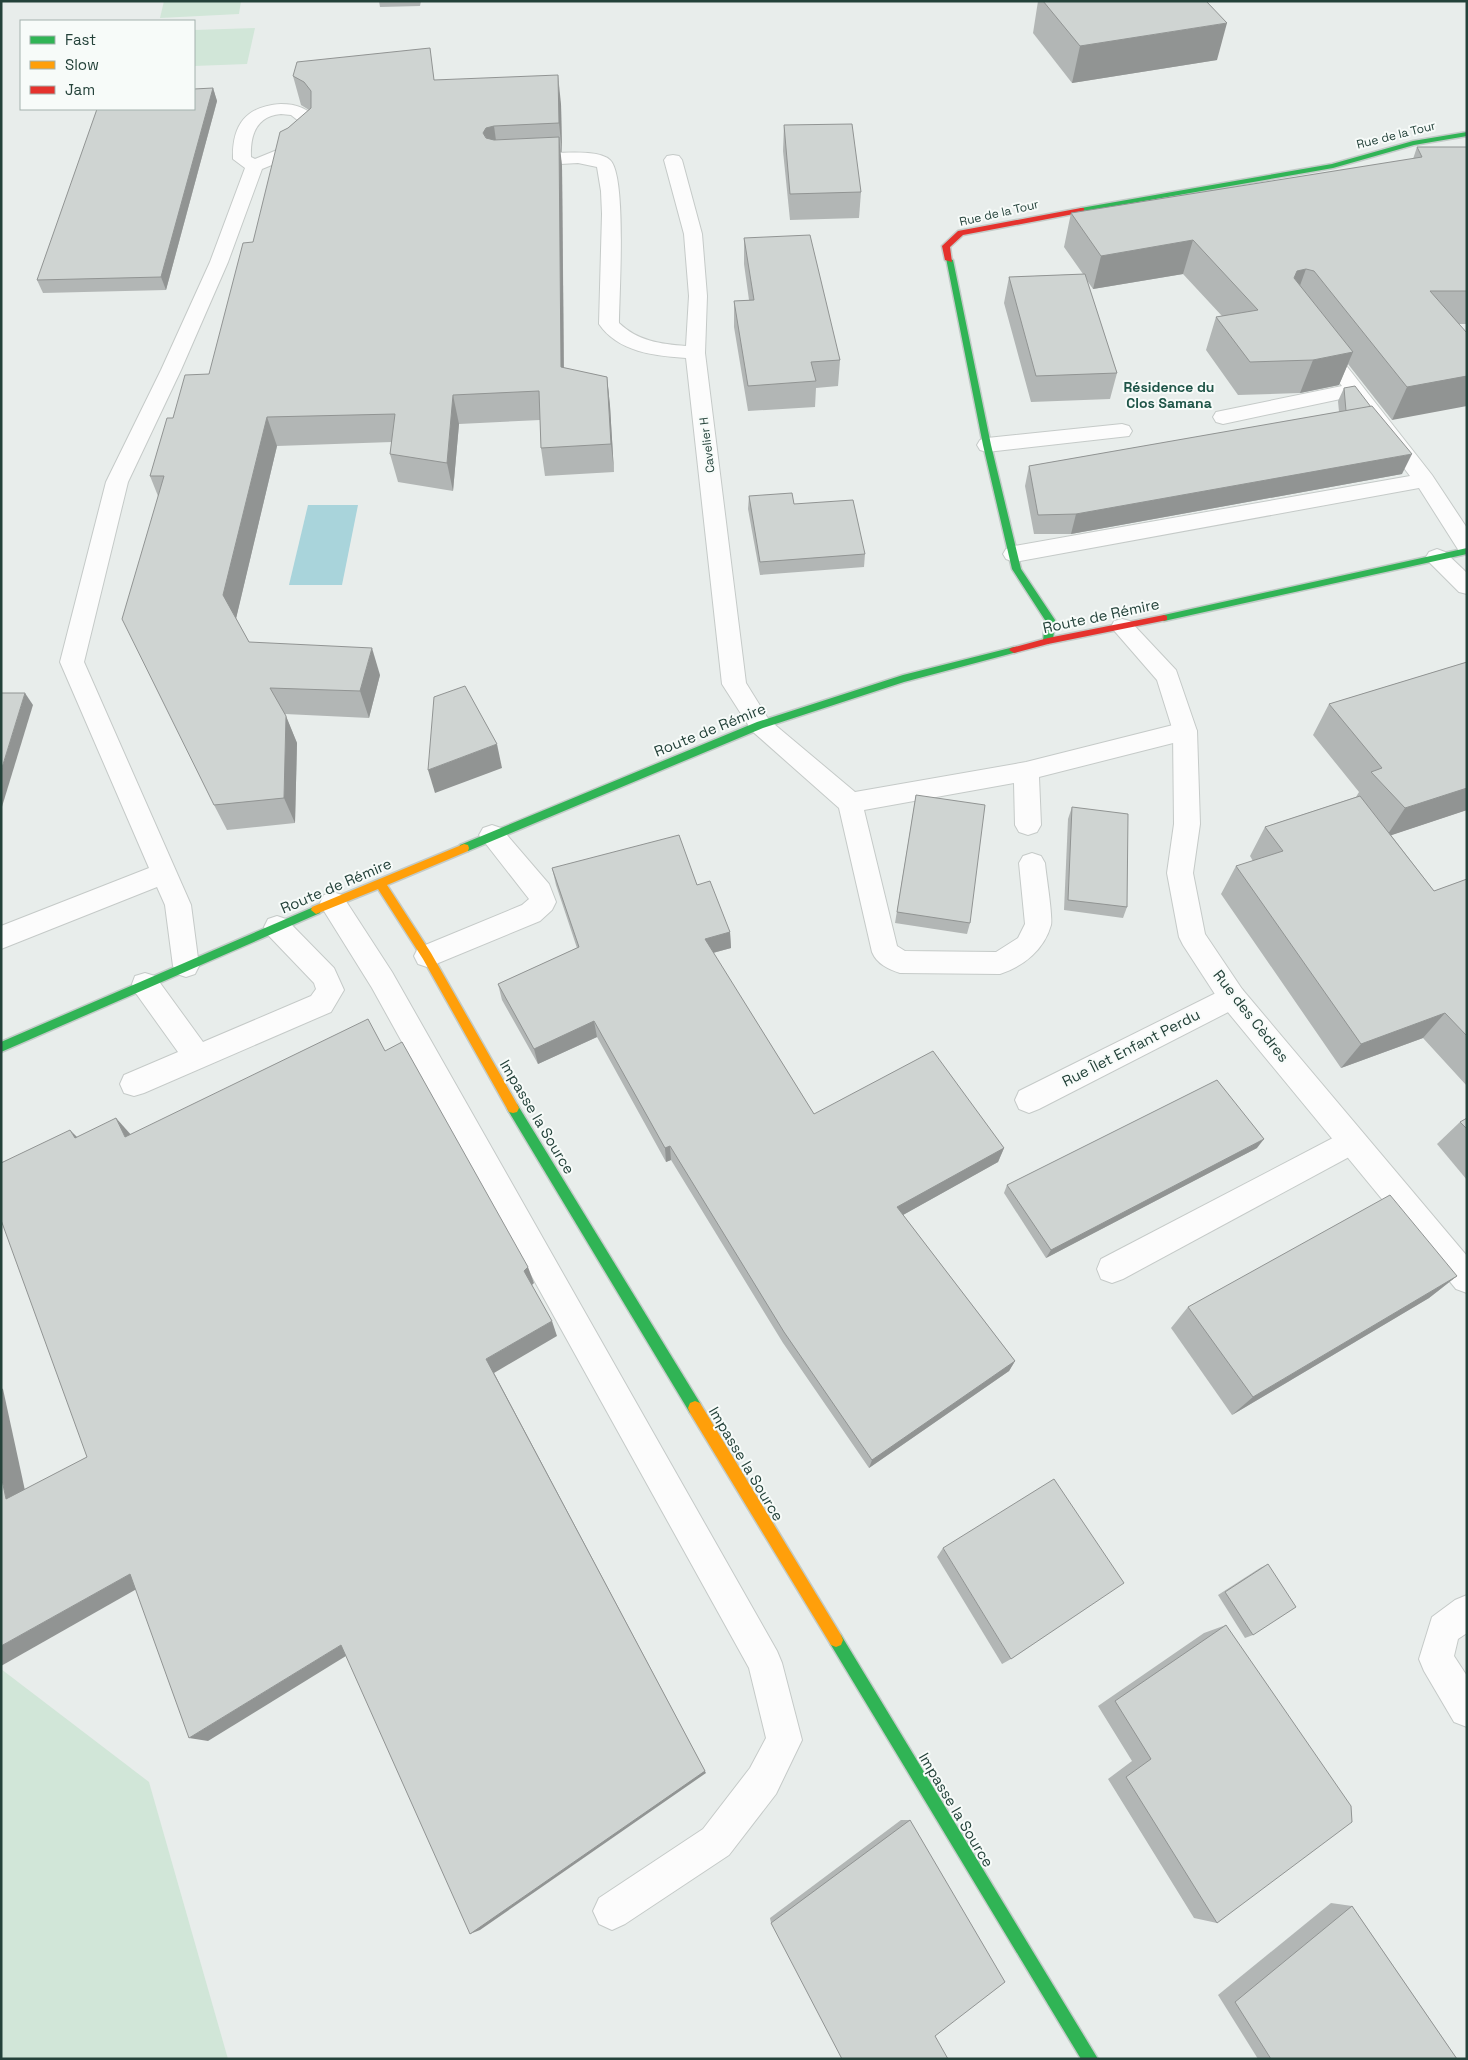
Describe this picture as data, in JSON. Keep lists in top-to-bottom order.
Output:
{
  "streets": {
    "street": [
      "Rue de la Tour",
      "Cavelier H",
      "Route de Rémire",
      "Rue des Cèdres",
      "Rue Îlet Enfant Perdu",
      "Impasse la Source"
    ]
  },
  "crossings": [
    ["Rue de la Tour", "Route de Rémire"],
    ["Cavelier H", "Route de Rémire"],
    ["Route de Rémire", "Rue des Cèdres"],
    ["Route de Rémire", "Impasse la Source"],
    ["Rue des Cèdres", "Rue Îlet Enfant Perdu"]
  ],
  "districts": ["Résidence du Clos Samana"],
  "legend": ["Fast", "Slow", "Jam"]
}
